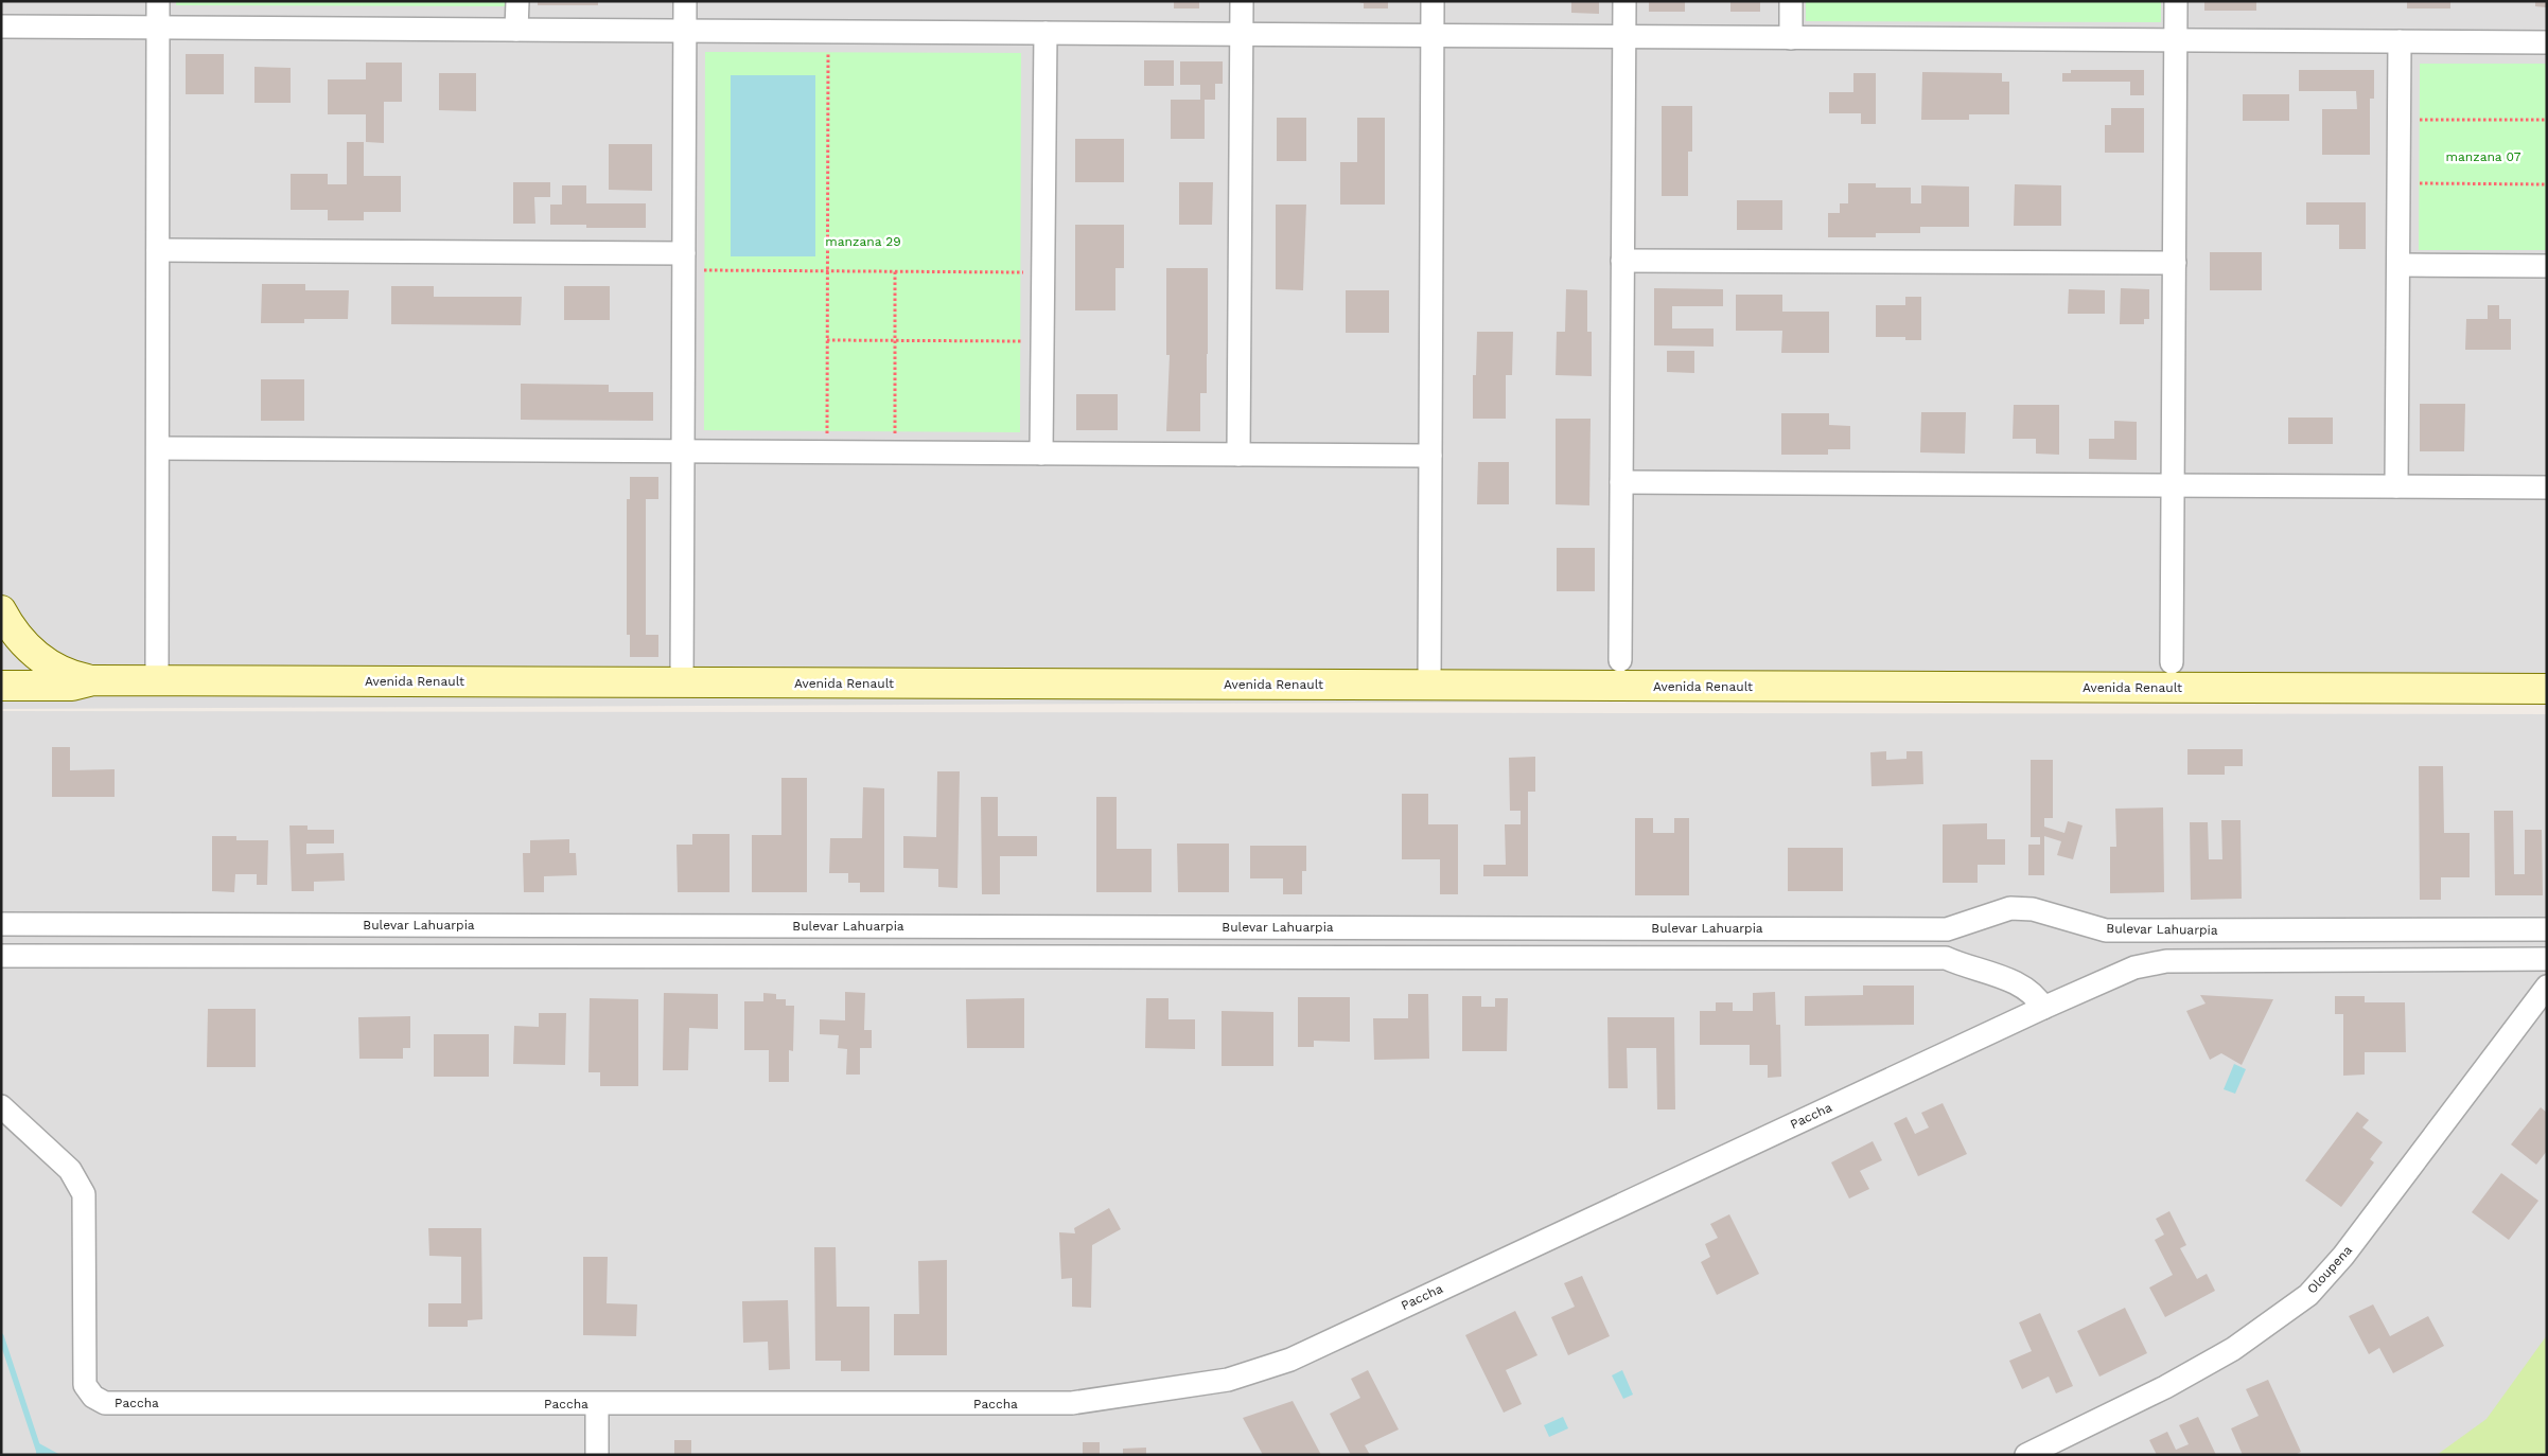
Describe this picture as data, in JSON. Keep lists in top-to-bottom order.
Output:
{
  "streets": {
    "street": [
      "Avenida Renault",
      "Bulevar Lahuarpia",
      "Paccha",
      "Oloupena"
    ]
  },
  "parks": ["manzana 07", "manzana 29"]
}
